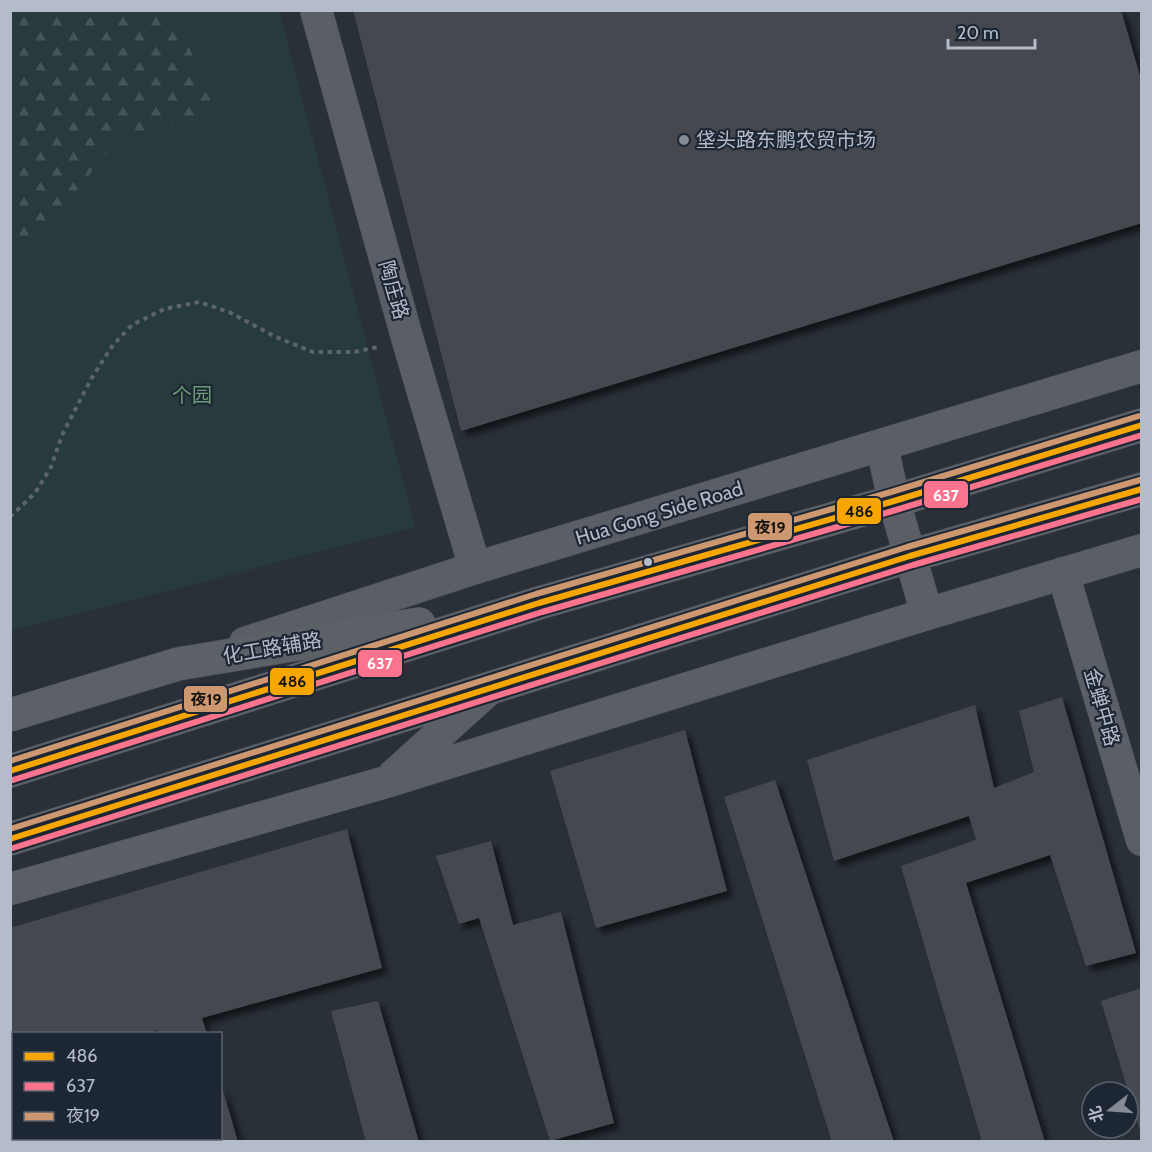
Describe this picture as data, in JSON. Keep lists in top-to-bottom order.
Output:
{
  "streets": {
    "main road": ["化工路辅路"],
    "street": ["陶庄路", "Hua Gong Side Road", "金蝉中路"]
  },
  "crossings": [
    ["陶庄路", "Hua Gong Side Road"],
    ["Hua Gong Side Road", "化工路辅路"]
  ],
  "parks": ["个园"],
  "places": ["垡头路东鹏农贸市场"],
  "lines": ["transit line 夜19", "transit line 486", "transit line 637"],
  "legend": ["486", "637", "夜19"],
  "scale_bar": "20 m",
  "north": "left"
}
